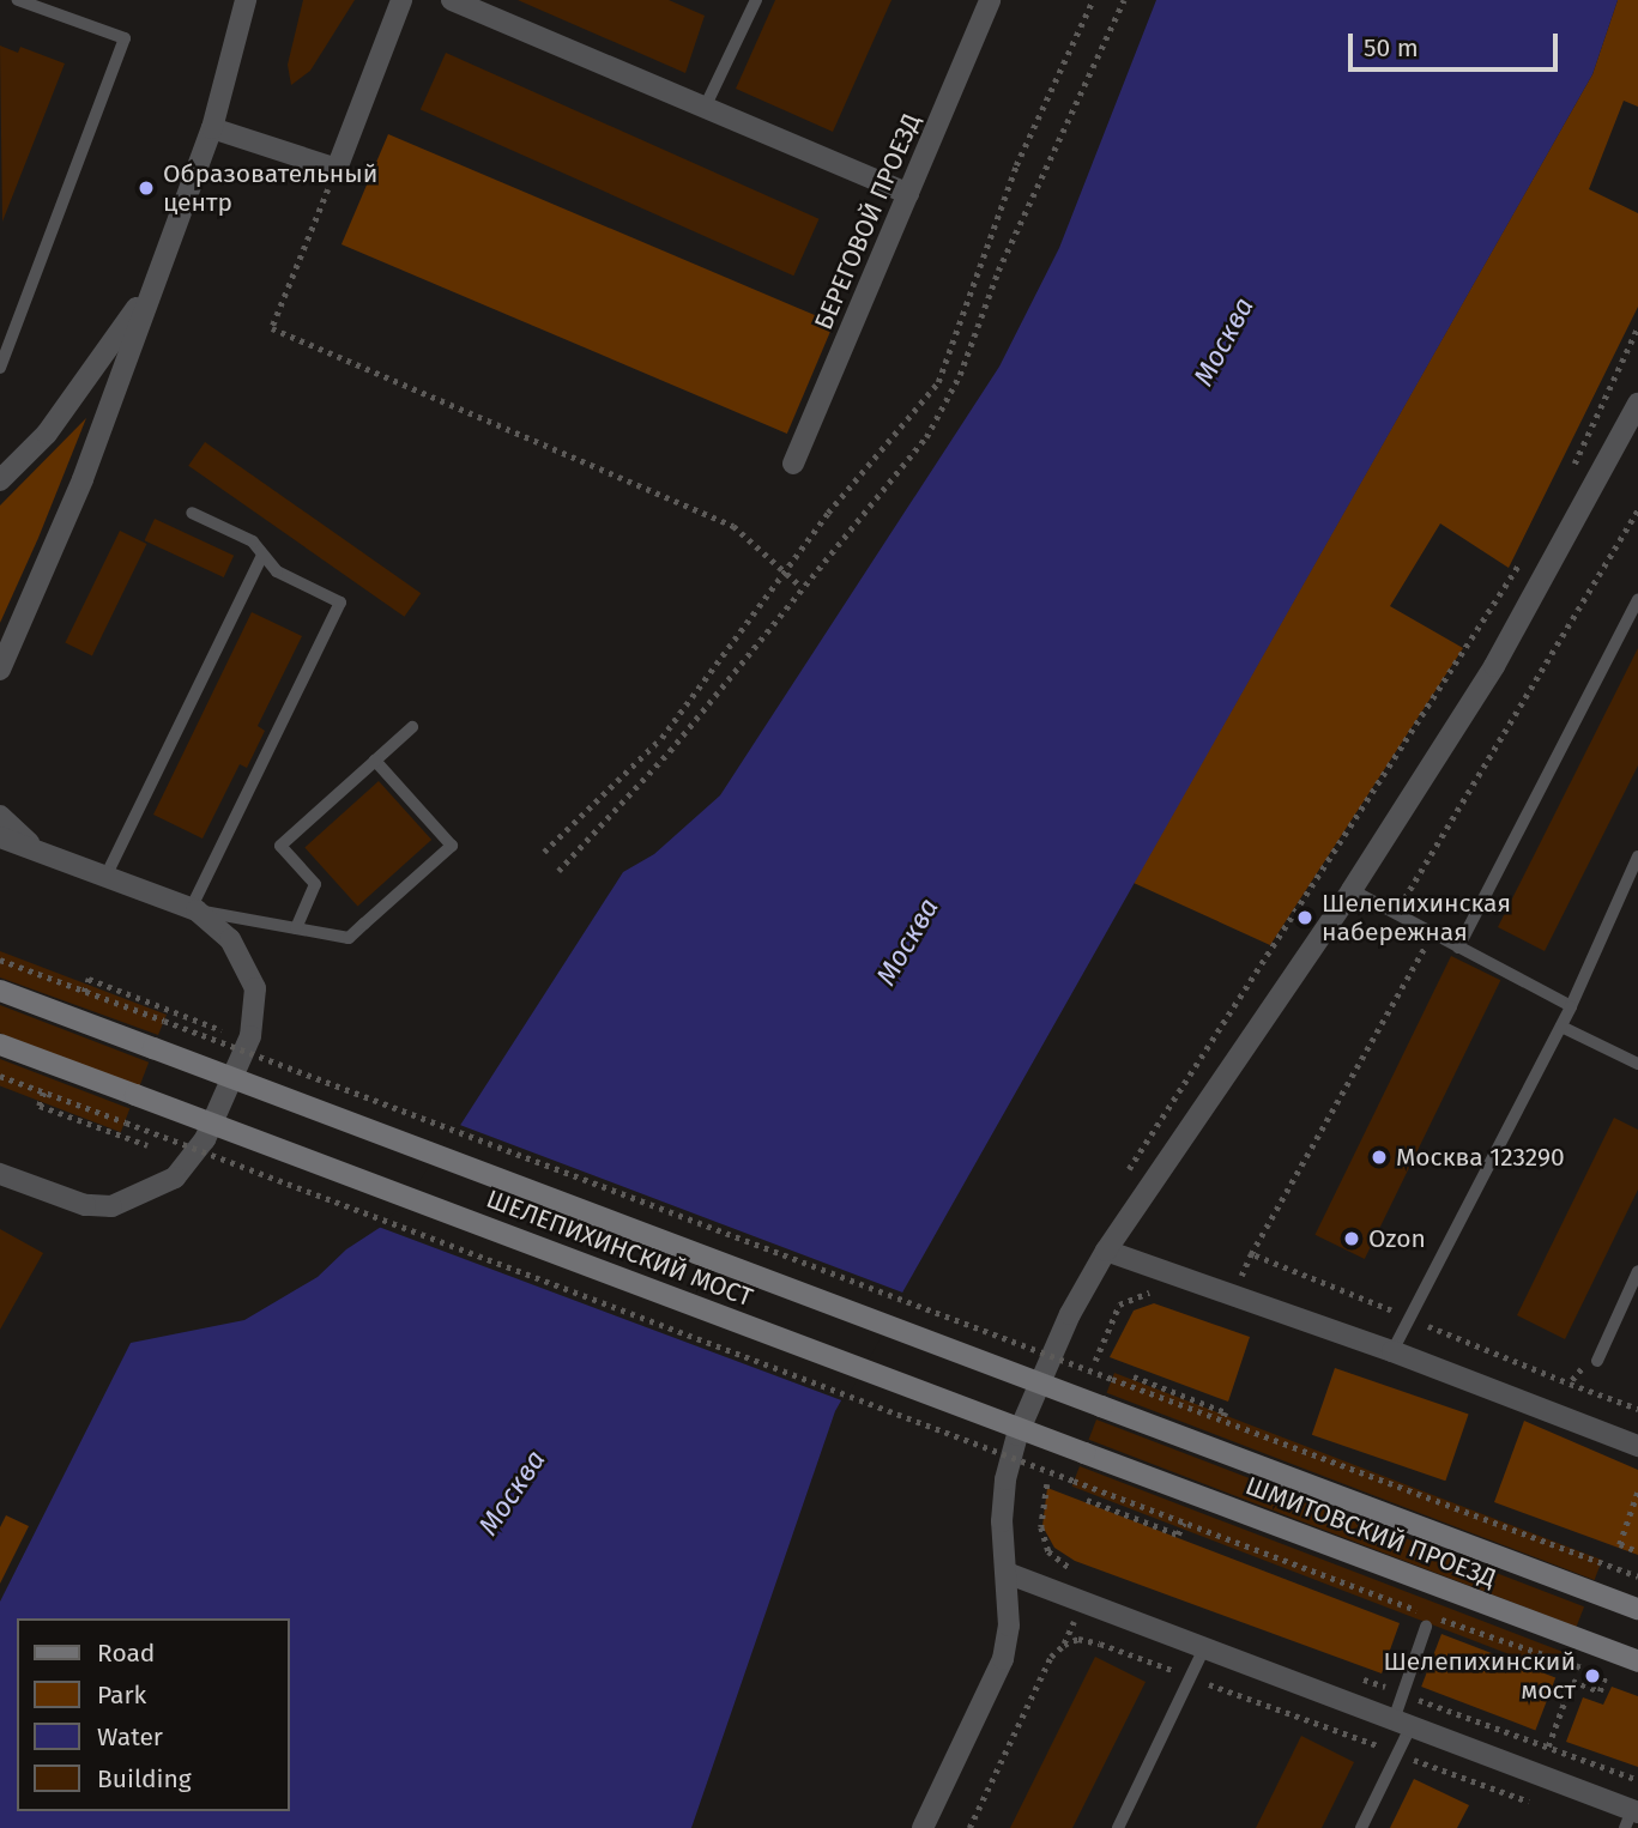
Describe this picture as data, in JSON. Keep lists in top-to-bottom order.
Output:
{
  "streets": {
    "main road": ["ШЕЛЕПИХИНСКИЙ МОСТ", "ШМИТОВСКИЙ ПРОЕЗД"],
    "street": ["БЕРЕГОВОЙ ПРОЕЗД"]
  },
  "crossings": [
    ["ШЕЛЕПИХИНСКИЙ МОСТ", "ШМИТОВСКИЙ ПРОЕЗД"]
  ],
  "water": ["Москва"],
  "places": [
    "Образовательный центр",
    "Шелепихинская набережная",
    "Москва 123290",
    "Ozon",
    "Шелепихинский мост"
  ],
  "legend": [
    "Road",
    "Park",
    "Water",
    "Building"
  ],
  "scale_bar": "50 m"
}
